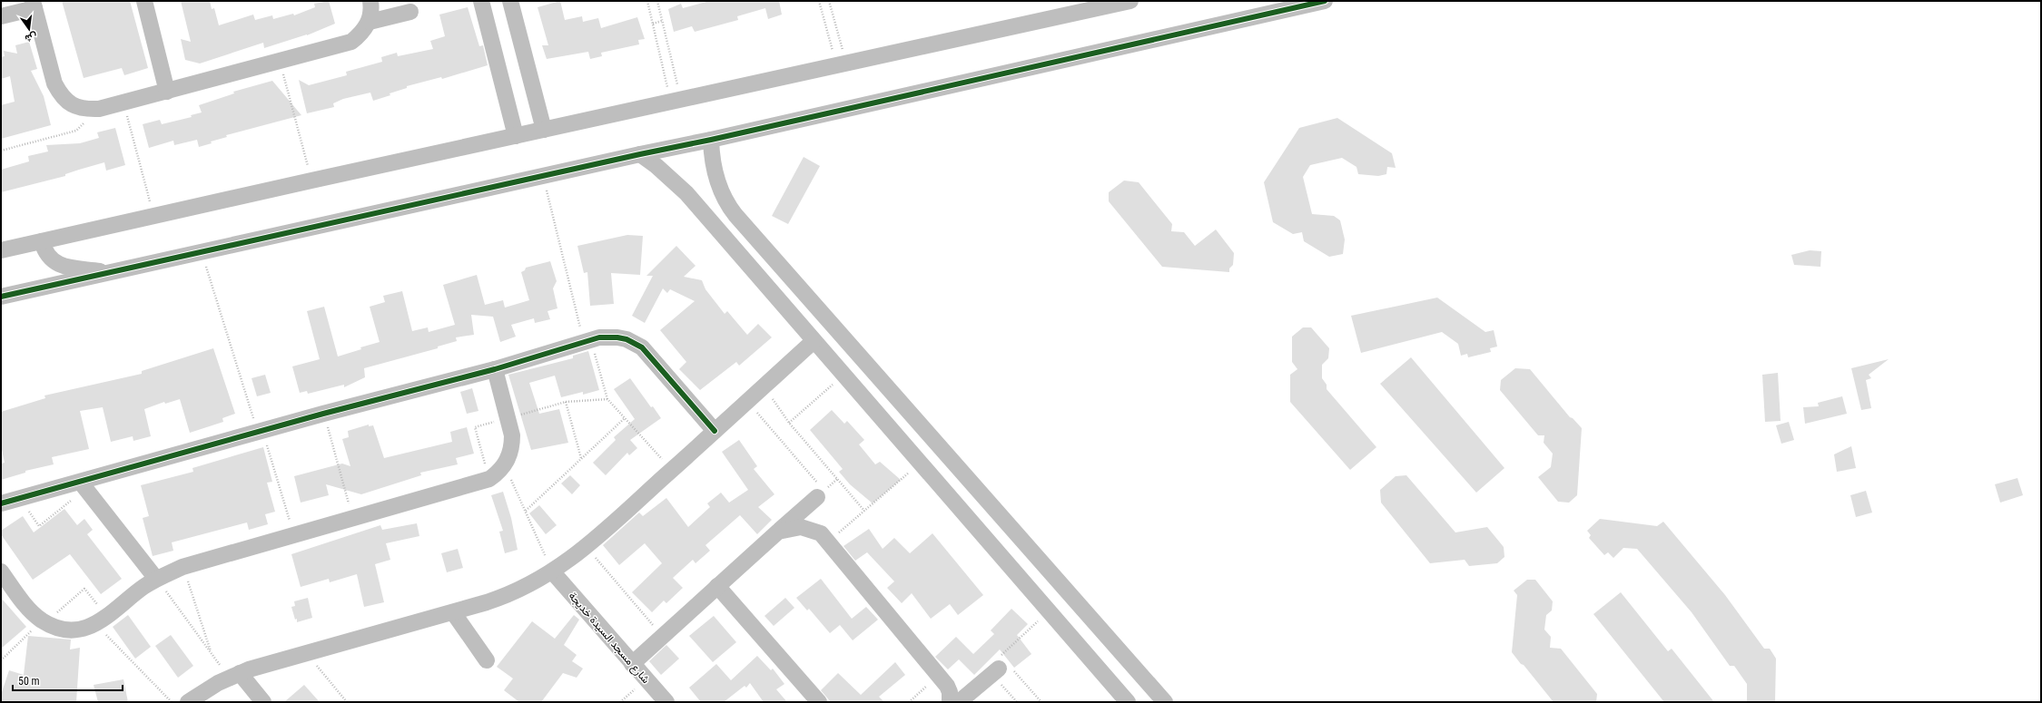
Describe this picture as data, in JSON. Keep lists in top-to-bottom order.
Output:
{
  "streets": {
    "street": ["شارع مسجد السيدة خديجة"]
  },
  "scale_bar": "50 m",
  "north": "bottom"
}
